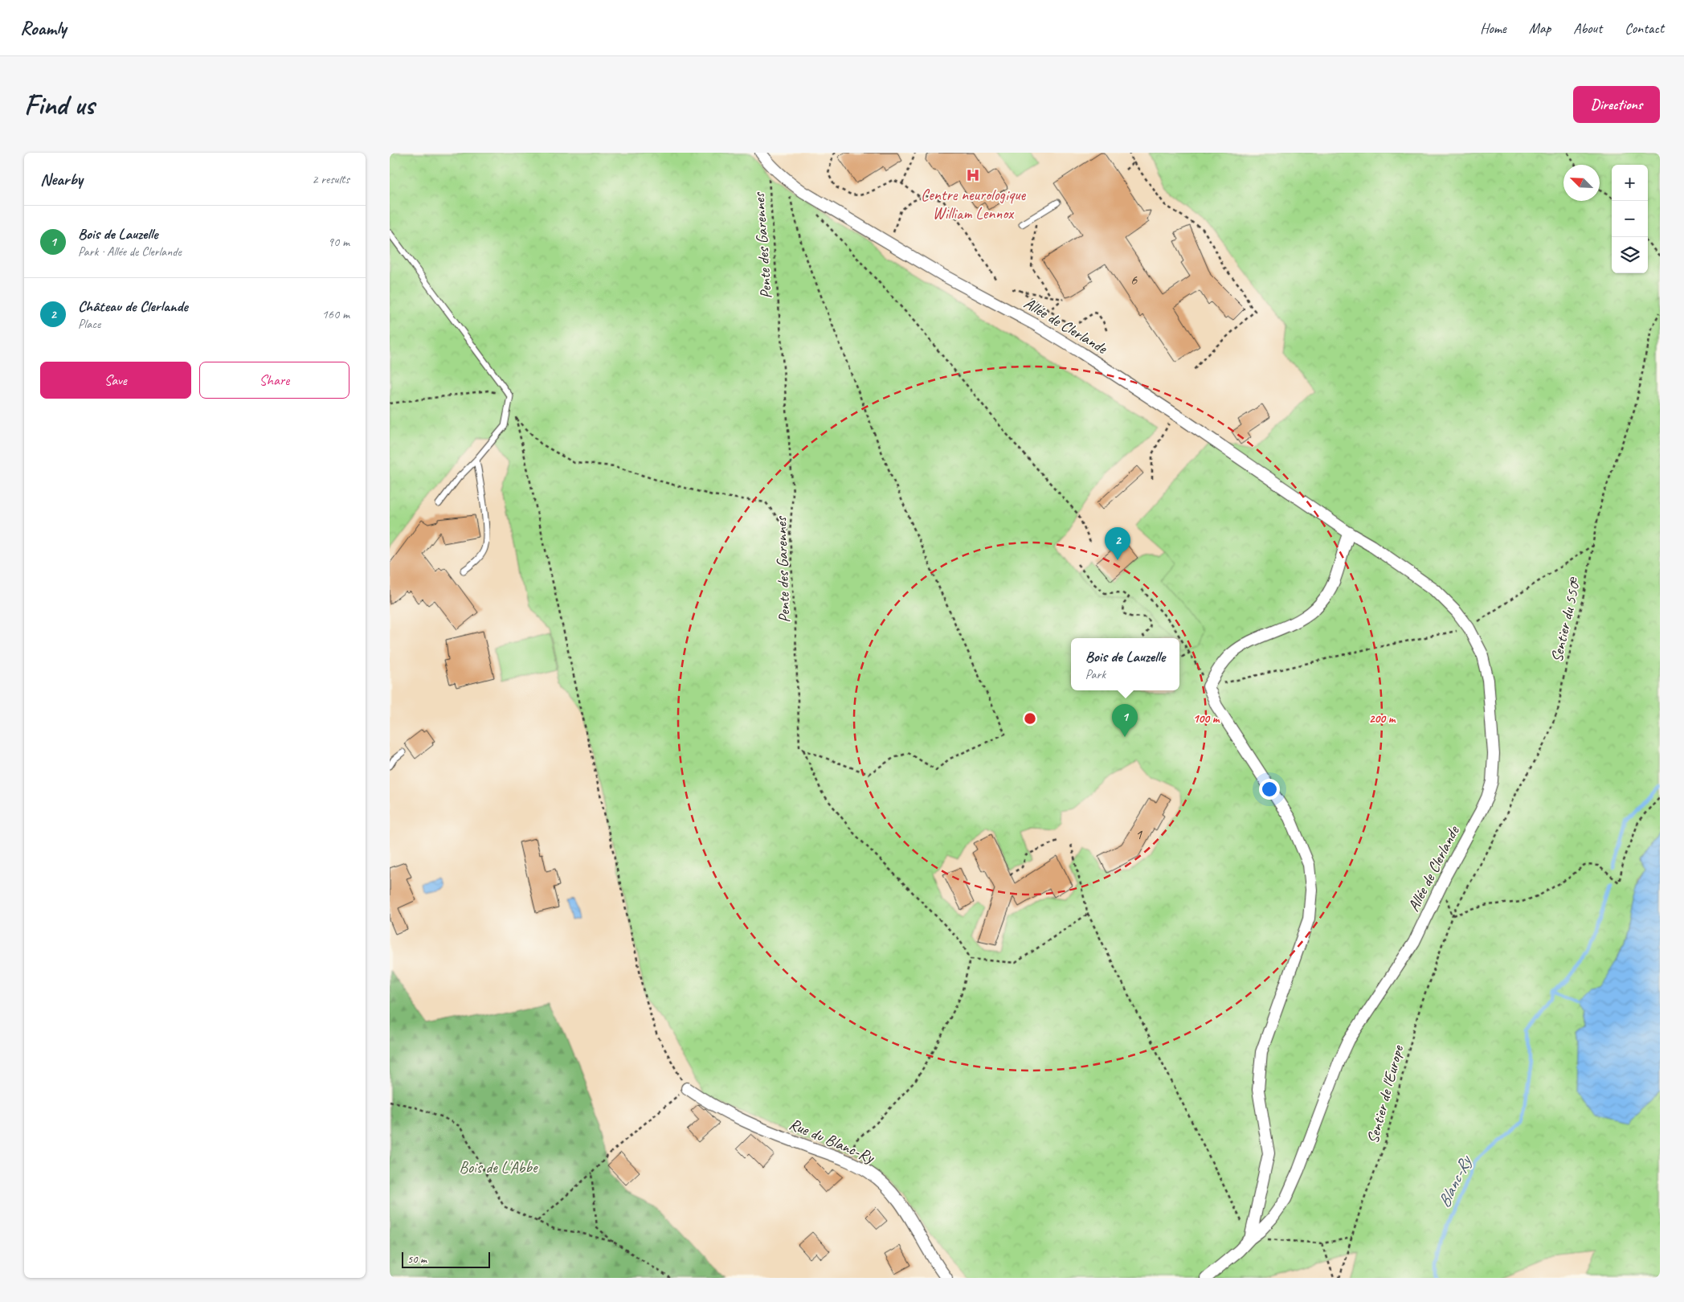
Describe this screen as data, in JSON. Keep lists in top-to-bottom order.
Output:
{
  "streets": {
    "street": ["Allée de Clerlande", "Rue du Blanc-Ry"],
    "path": ["Pente des Garennes", "Sentier du 550ᵉ", "Sentier de l'Europe"]
  },
  "crossings": [
    ["Pente des Garennes", "Allée de Clerlande"],
    ["Sentier du 550ᵉ", "Sentier de l'Europe"]
  ],
  "water": ["Blanc-Ry"],
  "parks": ["Bois de L'Abbe"],
  "places": {
    "hospital": ["Centre neurologique William Lennox"]
  },
  "house_numbers": ["6", "1"],
  "scale_bar": "50 m",
  "north": "top left",
  "page": {
    "header": "Roamly",
    "nav": [
      "Home",
      "Map",
      "About",
      "Contact"
    ],
    "buttons": [
      "Directions",
      ["Save", "Share"]
    ],
    "title": "Find us",
    "heading": ["Nearby", "2 results"],
    "map_buttons": ["+", "−"],
    "list": [
      {
        "mark": "1",
        "name": "Bois de Lauzelle",
        "note": "Park · Allée de Clerlande",
        "value": "90 m"
      },
      {
        "mark": "2",
        "name": "Château de Clerlande",
        "note": "Place",
        "value": "160 m"
      }
    ],
    "pins": ["2", "1"],
    "popup": ["Bois de Lauzelle", "Park"],
    "scale": "50 m"
  },
  "rings": ["100 m", "200 m"]
}
